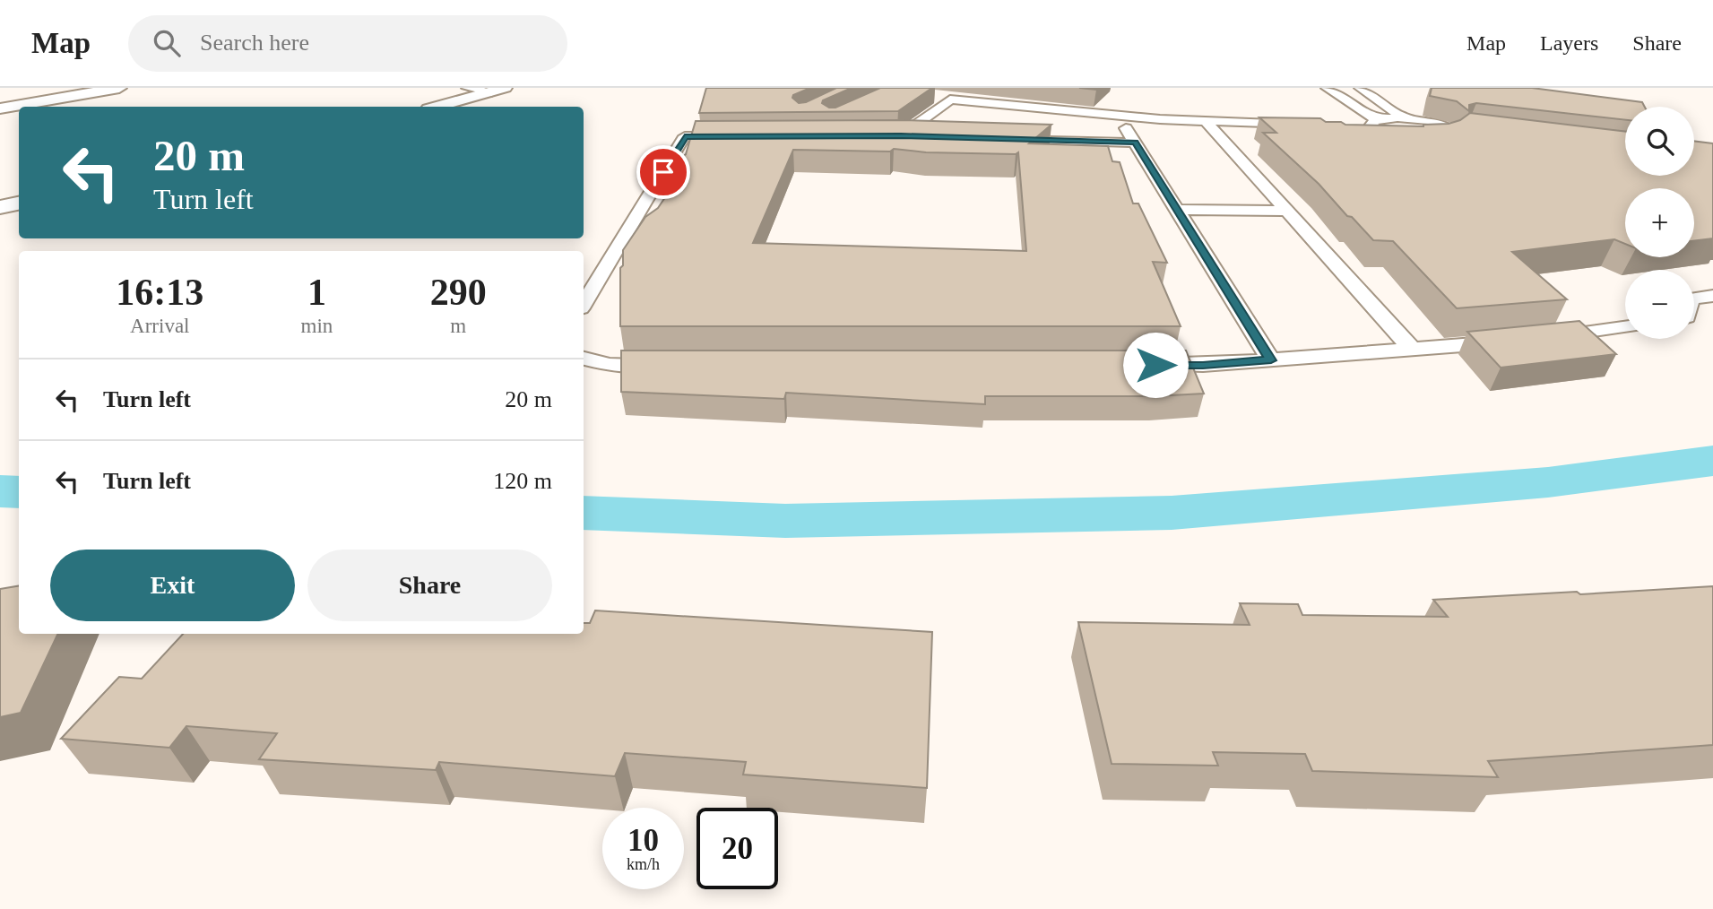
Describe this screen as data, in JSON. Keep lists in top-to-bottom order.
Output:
{
  "page": {
    "header": "Map",
    "search": "Search here",
    "nav": ["Map", "Layers", "Share"],
    "map_buttons": ["+", "−"],
    "turn": ["20 m", "Turn left"],
    "eta": [
      "16:13",
      "Arrival",
      "1",
      "min",
      "290",
      "m"
    ],
    "list": [
      {
        "name": "Turn left",
        "value": "20 m"
      },
      {
        "name": "Turn left",
        "value": "120 m"
      }
    ],
    "buttons": ["Exit", "Share"],
    "speed": "10 km/h",
    "limit": "20"
  }
}
